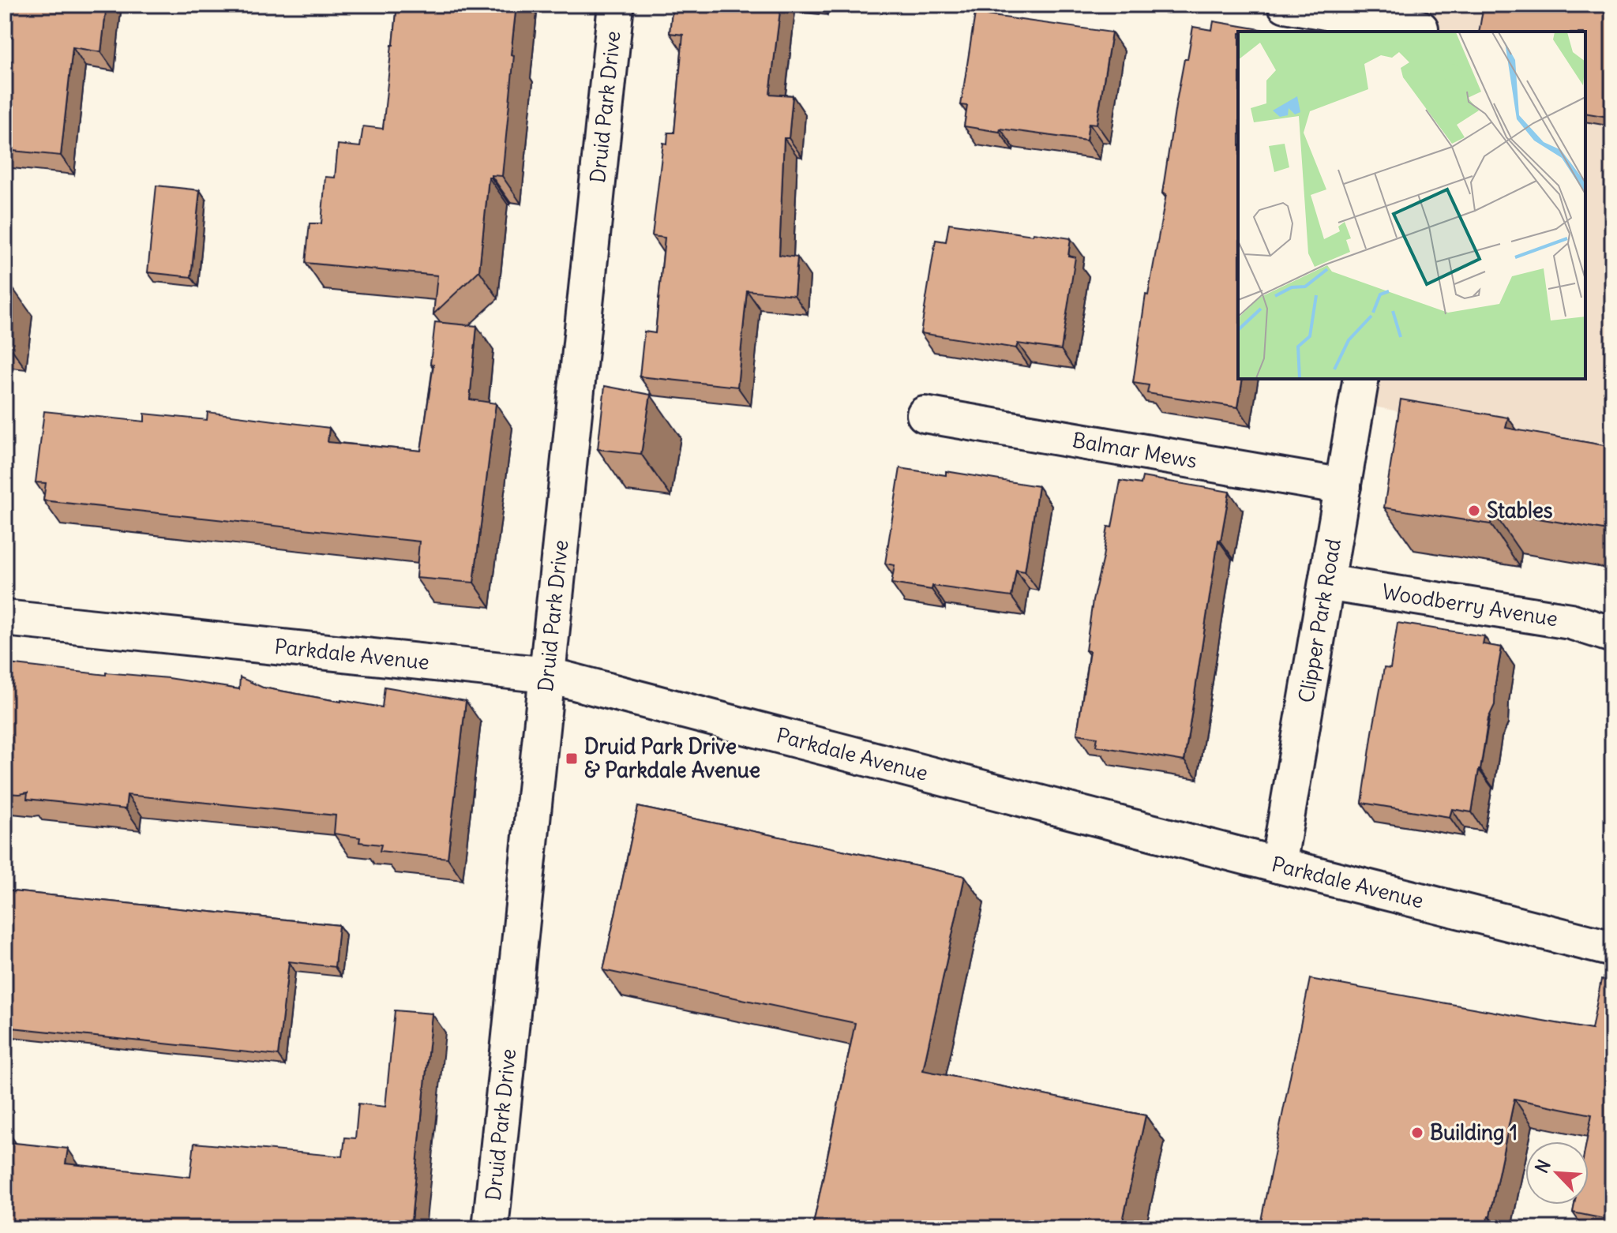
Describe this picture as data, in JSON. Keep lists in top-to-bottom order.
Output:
{
  "streets": {
    "street": [
      "Druid Park Drive",
      "Balmar Mews",
      "Woodberry Avenue",
      "Clipper Park Road",
      "Parkdale Avenue"
    ]
  },
  "crossings": [
    ["Druid Park Drive", "Parkdale Avenue"],
    ["Balmar Mews", "Clipper Park Road"],
    ["Woodberry Avenue", "Clipper Park Road"],
    ["Clipper Park Road", "Parkdale Avenue"]
  ],
  "places": {
    "other": ["Stables", "Building 1"],
    "transit": ["Druid Park Drive & Parkdale Avenue"]
  },
  "north": "top left"
}
